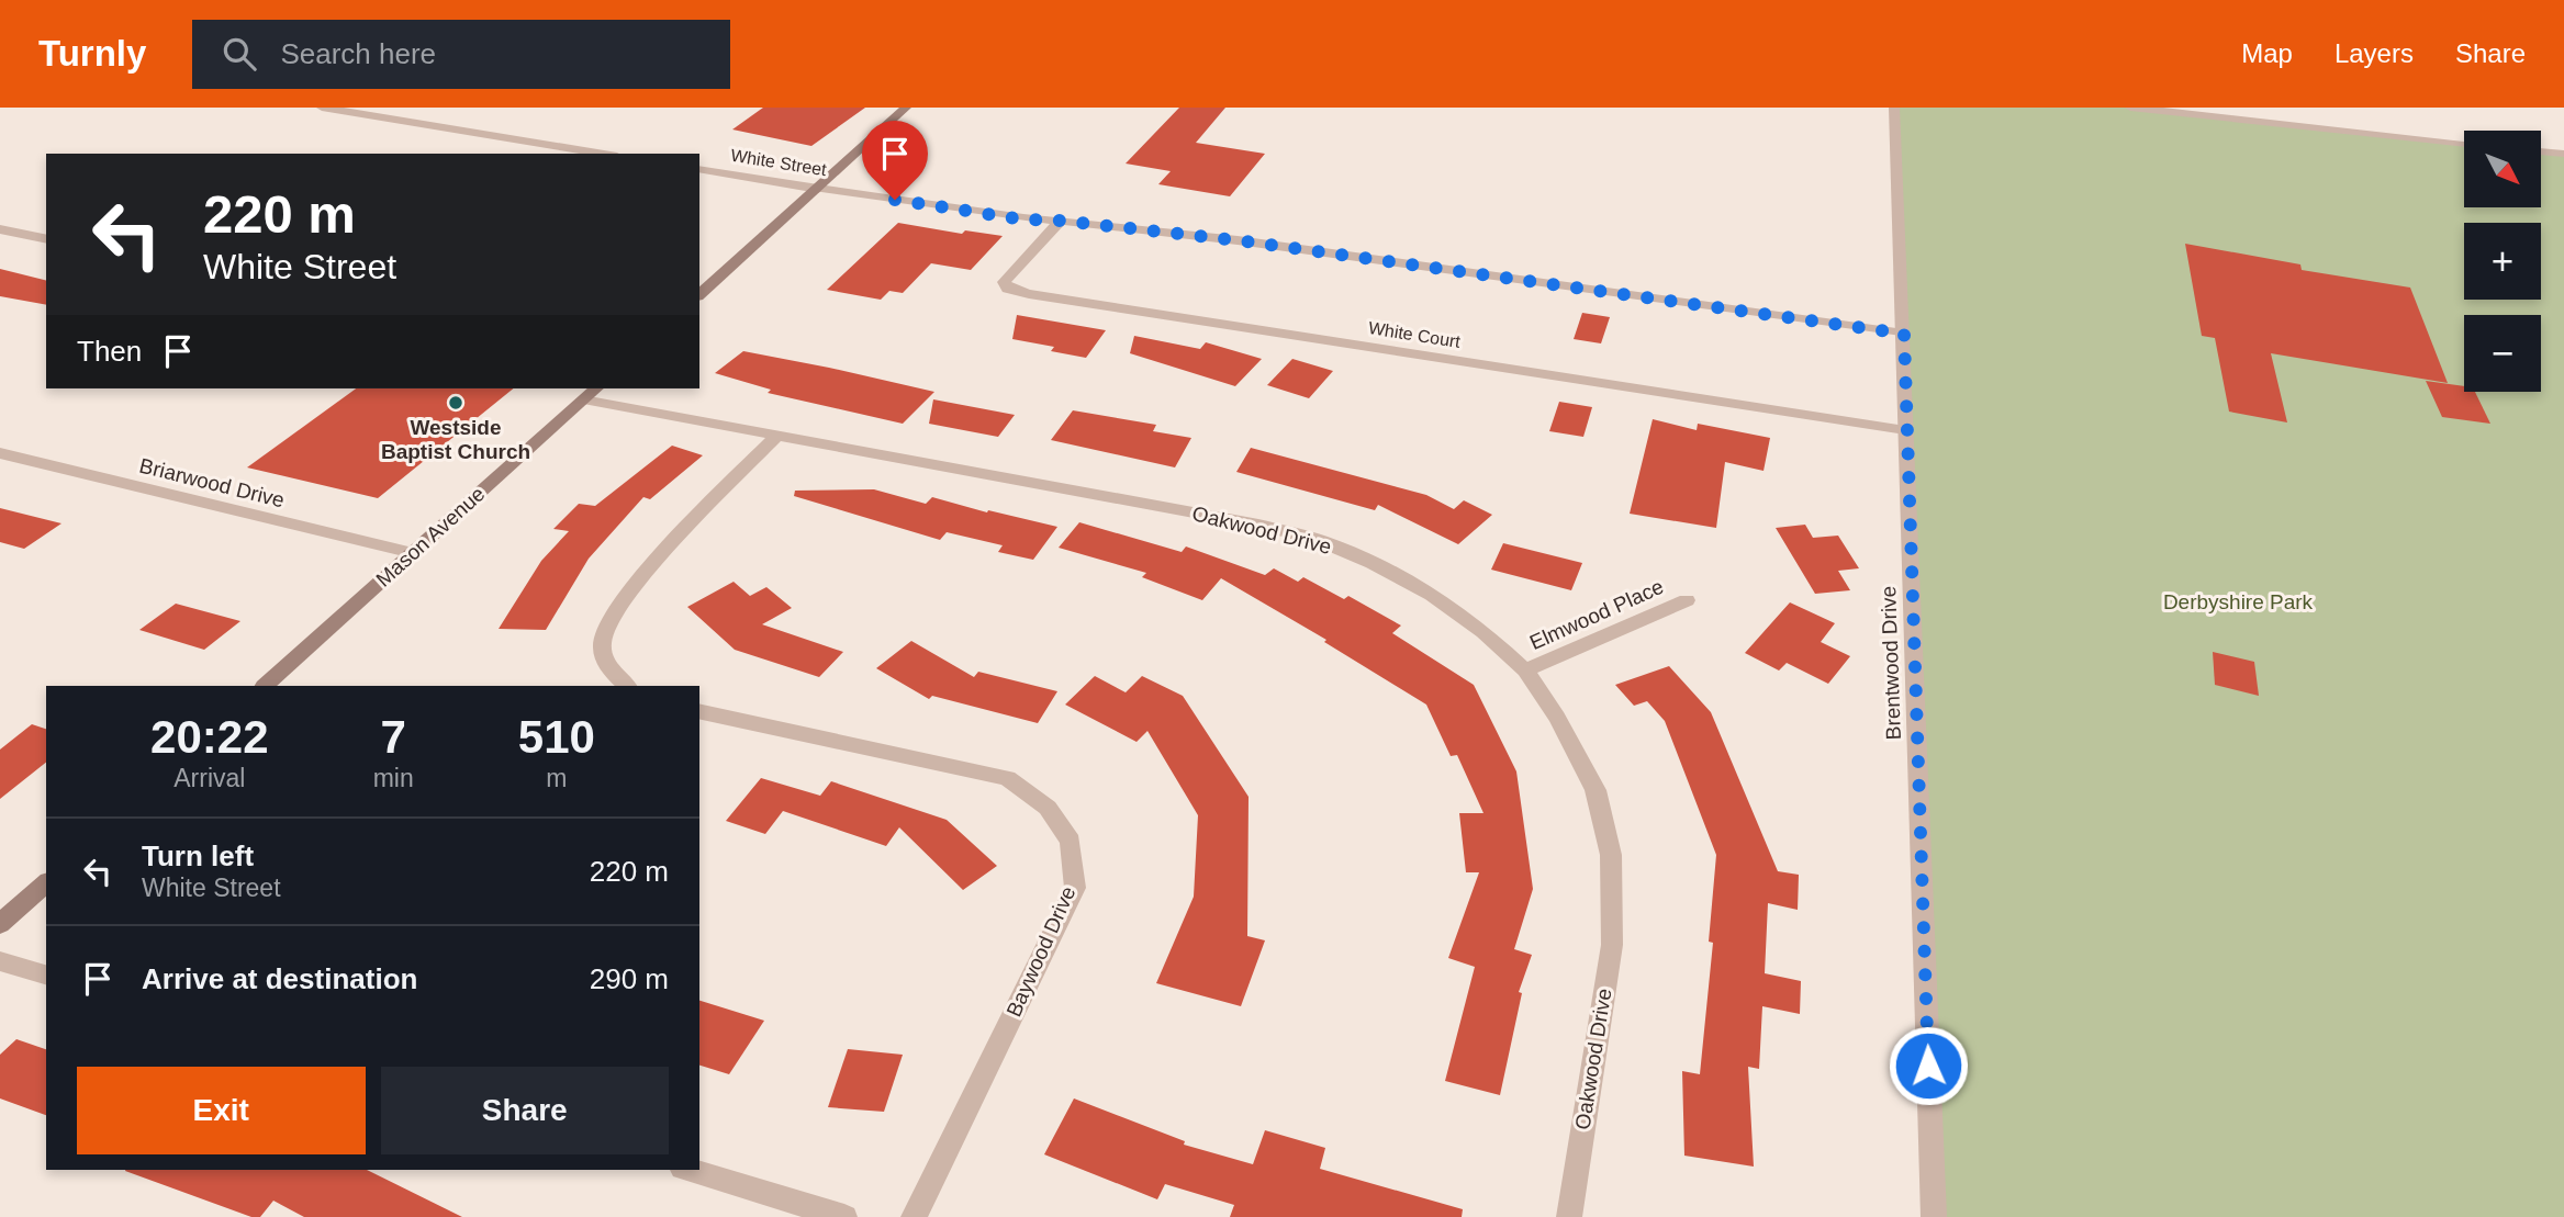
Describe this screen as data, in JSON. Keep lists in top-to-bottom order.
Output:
{
  "streets": {
    "main road": ["Mason Avenue"],
    "street": [
      "White Street",
      "White Court",
      "Briarwood Drive",
      "Oakwood Drive",
      "Elmwood Place",
      "Brentwood Drive",
      "Baywood Drive"
    ]
  },
  "crossings": [
    ["White Street", "White Court"],
    ["White Street", "Brentwood Drive"],
    ["White Court", "Brentwood Drive"],
    ["Briarwood Drive", "Mason Avenue"],
    ["Oakwood Drive", "Mason Avenue"],
    ["Oakwood Drive", "Elmwood Place"]
  ],
  "parks": ["Derbyshire Park"],
  "places": ["Westside Baptist Church"],
  "north": "bottom right",
  "page": {
    "header": "Turnly",
    "search": "Search here",
    "nav": ["Map", "Layers", "Share"],
    "map_buttons": ["+", "−"],
    "turn": ["220 m", "White Street"],
    "then": "Then",
    "eta": [
      "20:22",
      "Arrival",
      "7",
      "min",
      "510",
      "m"
    ],
    "list": [
      {
        "name": "Turn left",
        "note": "White Street",
        "value": "220 m"
      },
      {
        "name": "Arrive at destination",
        "value": "290 m"
      }
    ],
    "buttons": ["Exit", "Share"]
  }
}
